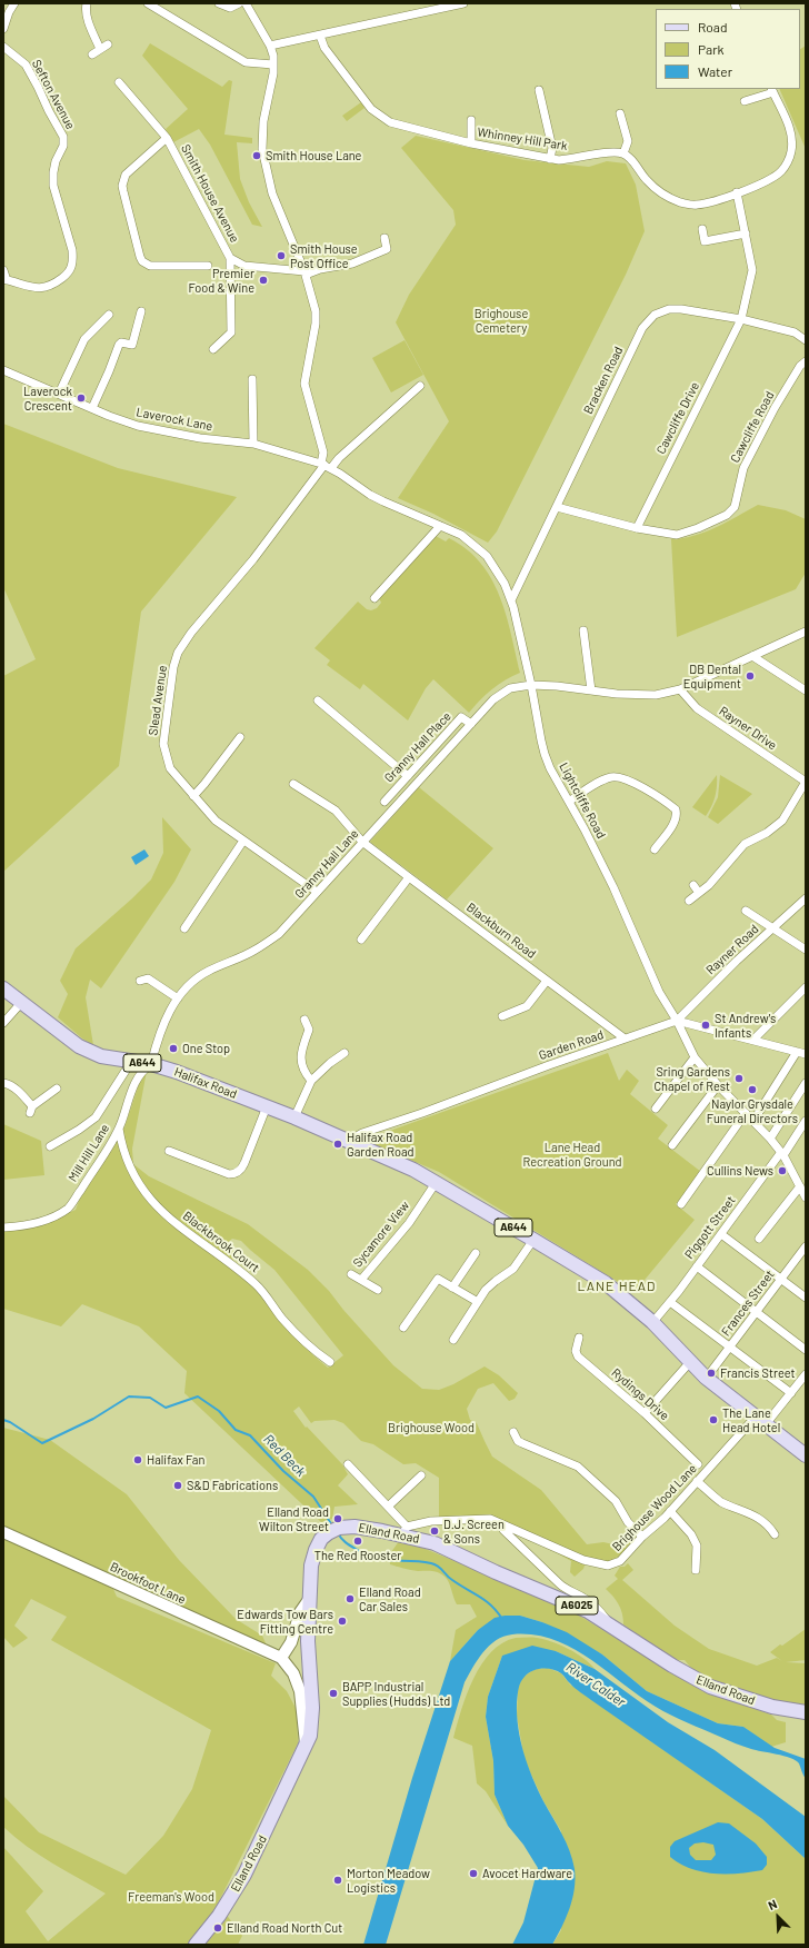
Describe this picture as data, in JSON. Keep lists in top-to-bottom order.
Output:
{
  "streets": {
    "main road": [
      "A644",
      "Halifax Road",
      "Elland Road",
      "A6025"
    ],
    "street": [
      "Sefton Avenue",
      "Whinney Hill Park",
      "Smith House Avenue",
      "Bracken Road",
      "Cawcliffe Drive",
      "Laverock Lane",
      "Cawcliffe Road",
      "Slead Avenue",
      "Rayner Drive",
      "Granny Hall Place",
      "Lightcliffe Road",
      "Granny Hall Lane",
      "Blackburn Road",
      "Rayner Road",
      "Garden Road",
      "Mill Hill Lane",
      "Piggott Street",
      "Sycamore View",
      "Blackbrook Court",
      "Frances Street",
      "Rydings Drive",
      "Brighouse Wood Lane",
      "Brookfoot Lane"
    ]
  },
  "crossings": [
    ["Bracken Road", "Cawcliffe Drive"],
    ["Bracken Road", "Cawcliffe Road"],
    ["Bracken Road", "Lightcliffe Road"],
    ["Cawcliffe Drive", "Cawcliffe Road"],
    ["Laverock Lane", "Slead Avenue"],
    ["Laverock Lane", "Lightcliffe Road"],
    ["Slead Avenue", "Lightcliffe Road"],
    ["Slead Avenue", "Granny Hall Lane"],
    ["Rayner Drive", "Granny Hall Lane"],
    ["Granny Hall Place", "Granny Hall Lane"],
    ["Lightcliffe Road", "Granny Hall Lane"],
    ["Lightcliffe Road", "Rayner Road"],
    ["Lightcliffe Road", "Garden Road"],
    ["Lightcliffe Road", "Piggott Street"],
    ["Granny Hall Lane", "Blackburn Road"],
    ["Granny Hall Lane", "Halifax Road"],
    ["Granny Hall Lane", "Mill Hill Lane"],
    ["Blackburn Road", "Garden Road"],
    ["Rayner Road", "Garden Road"],
    ["Garden Road", "A644"],
    ["A644", "Halifax Road"],
    ["A644", "Sycamore View"],
    ["A644", "Frances Street"],
    ["A644", "Brighouse Wood Lane"],
    ["Halifax Road", "Mill Hill Lane"],
    ["Mill Hill Lane", "Blackbrook Court"],
    ["Brighouse Wood Lane", "Elland Road"],
    ["Elland Road", "Brookfoot Lane"]
  ],
  "districts": ["LANE HEAD"],
  "water": ["Red Beck", "River Calder"],
  "parks": [
    "Brighouse Cemetery",
    "Lane Head Recreation Ground",
    "Brighouse Wood",
    "Freeman's Wood"
  ],
  "places": [
    "Smith House Lane",
    "Smith House Post Office",
    "Premier Food & Wine",
    "Laverock Crescent",
    "DB Dental Equipment",
    "St Andrew's Infants",
    "One Stop",
    "Sring Gardens Chapel of Rest",
    "Naylor Grysdale Funeral Directors",
    "Halifax Road Garden Road",
    "Cullins News",
    "Francis Street",
    "The Lane Head Hotel",
    "Halifax Fan",
    "S&D Fabrications",
    "Elland Road Wilton Street",
    "D.J. Screen & Sons",
    "The Red Rooster",
    "Elland Road Car Sales",
    "Edwards Tow Bars Fitting Centre",
    "BAPP Industrial Supplies (Hudds) Ltd",
    "Avocet Hardware",
    "Morton Meadow Logistics",
    "Elland Road North Cut"
  ],
  "legend": ["Road", "Park", "Water"],
  "north": "top left"
}
